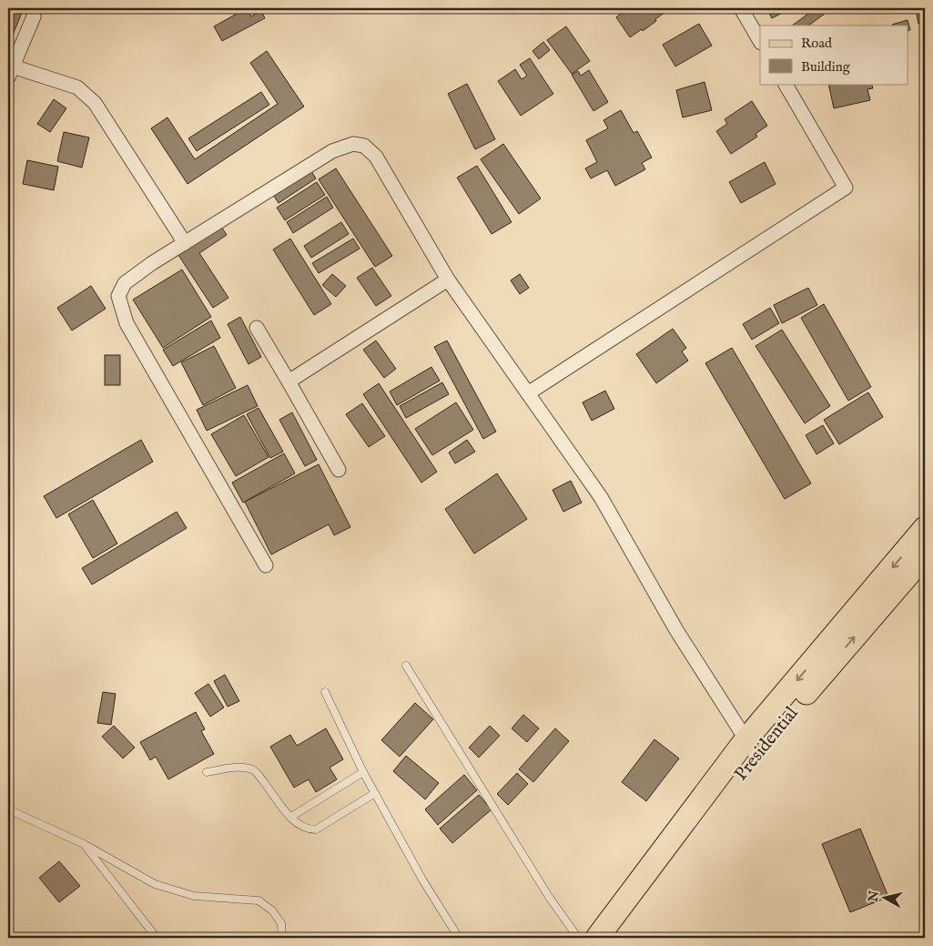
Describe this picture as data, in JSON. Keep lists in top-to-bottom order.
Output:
{
  "streets": {
    "main road": ["Presidential"]
  },
  "legend": ["Road", "Building"],
  "north": "left"
}
